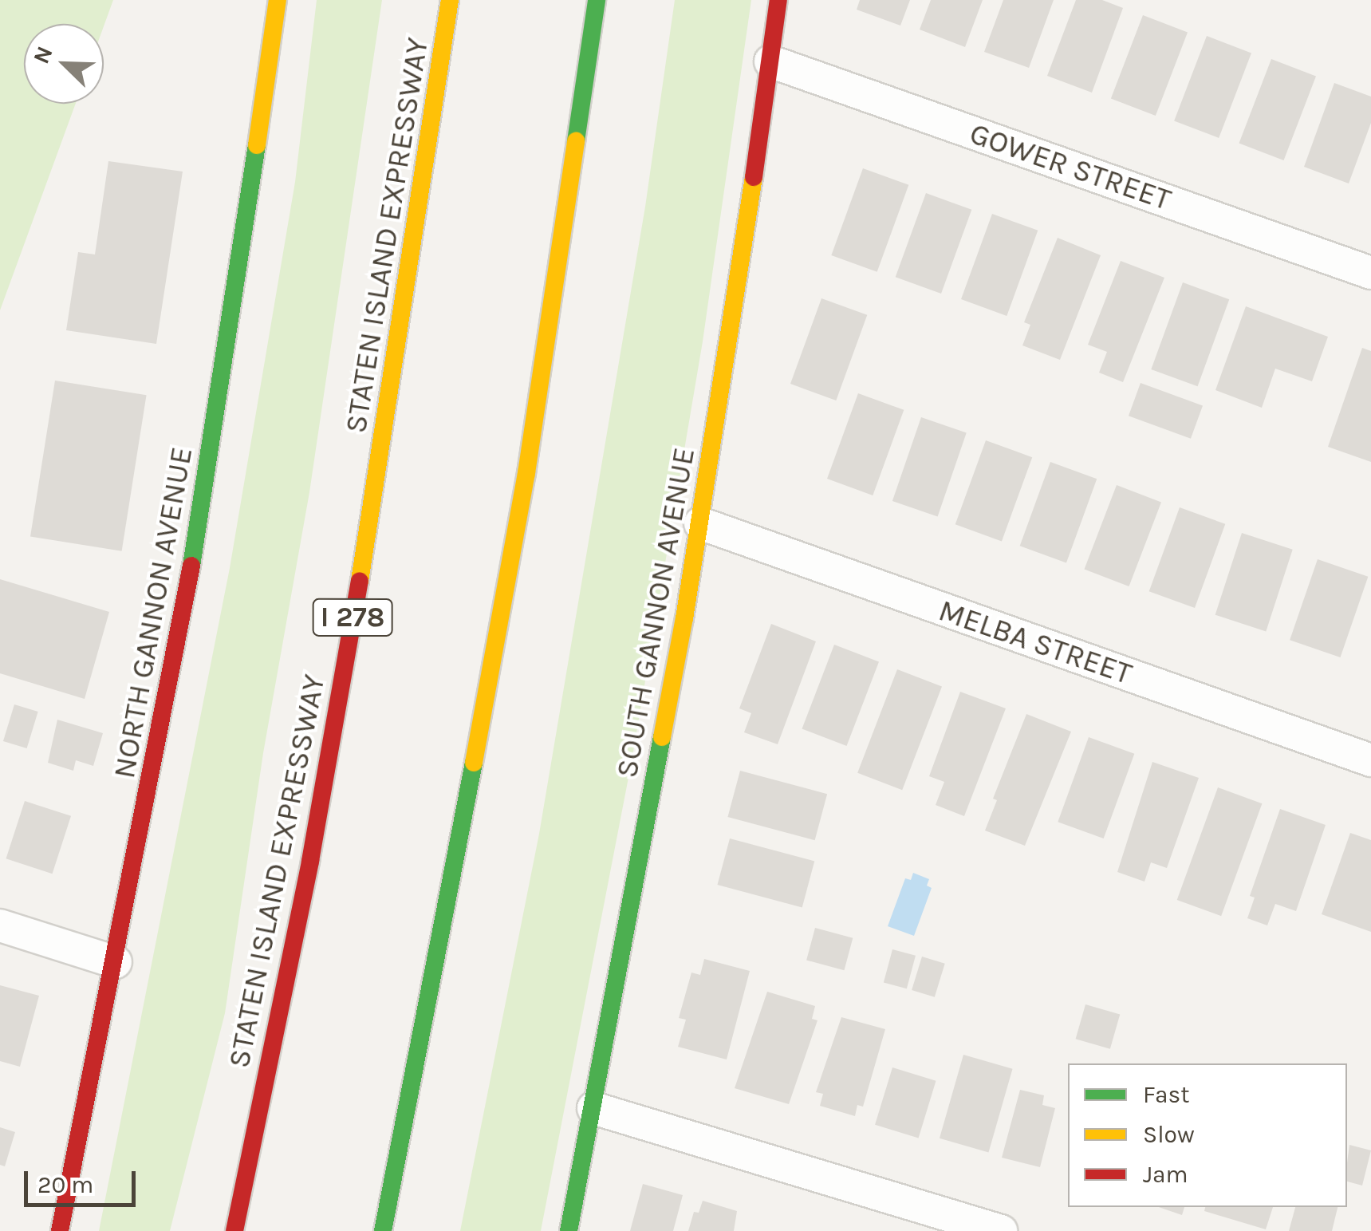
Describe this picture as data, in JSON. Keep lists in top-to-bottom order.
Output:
{
  "streets": {
    "main road": [
      "STATEN ISLAND EXPRESSWAY",
      "NORTH GANNON AVENUE",
      "SOUTH GANNON AVENUE",
      "I 278"
    ],
    "street": ["GOWER STREET", "MELBA STREET"]
  },
  "crossings": [
    ["GOWER STREET", "SOUTH GANNON AVENUE"],
    ["SOUTH GANNON AVENUE", "MELBA STREET"]
  ],
  "legend": ["Fast", "Slow", "Jam"],
  "scale_bar": "20 m",
  "north": "top left"
}
